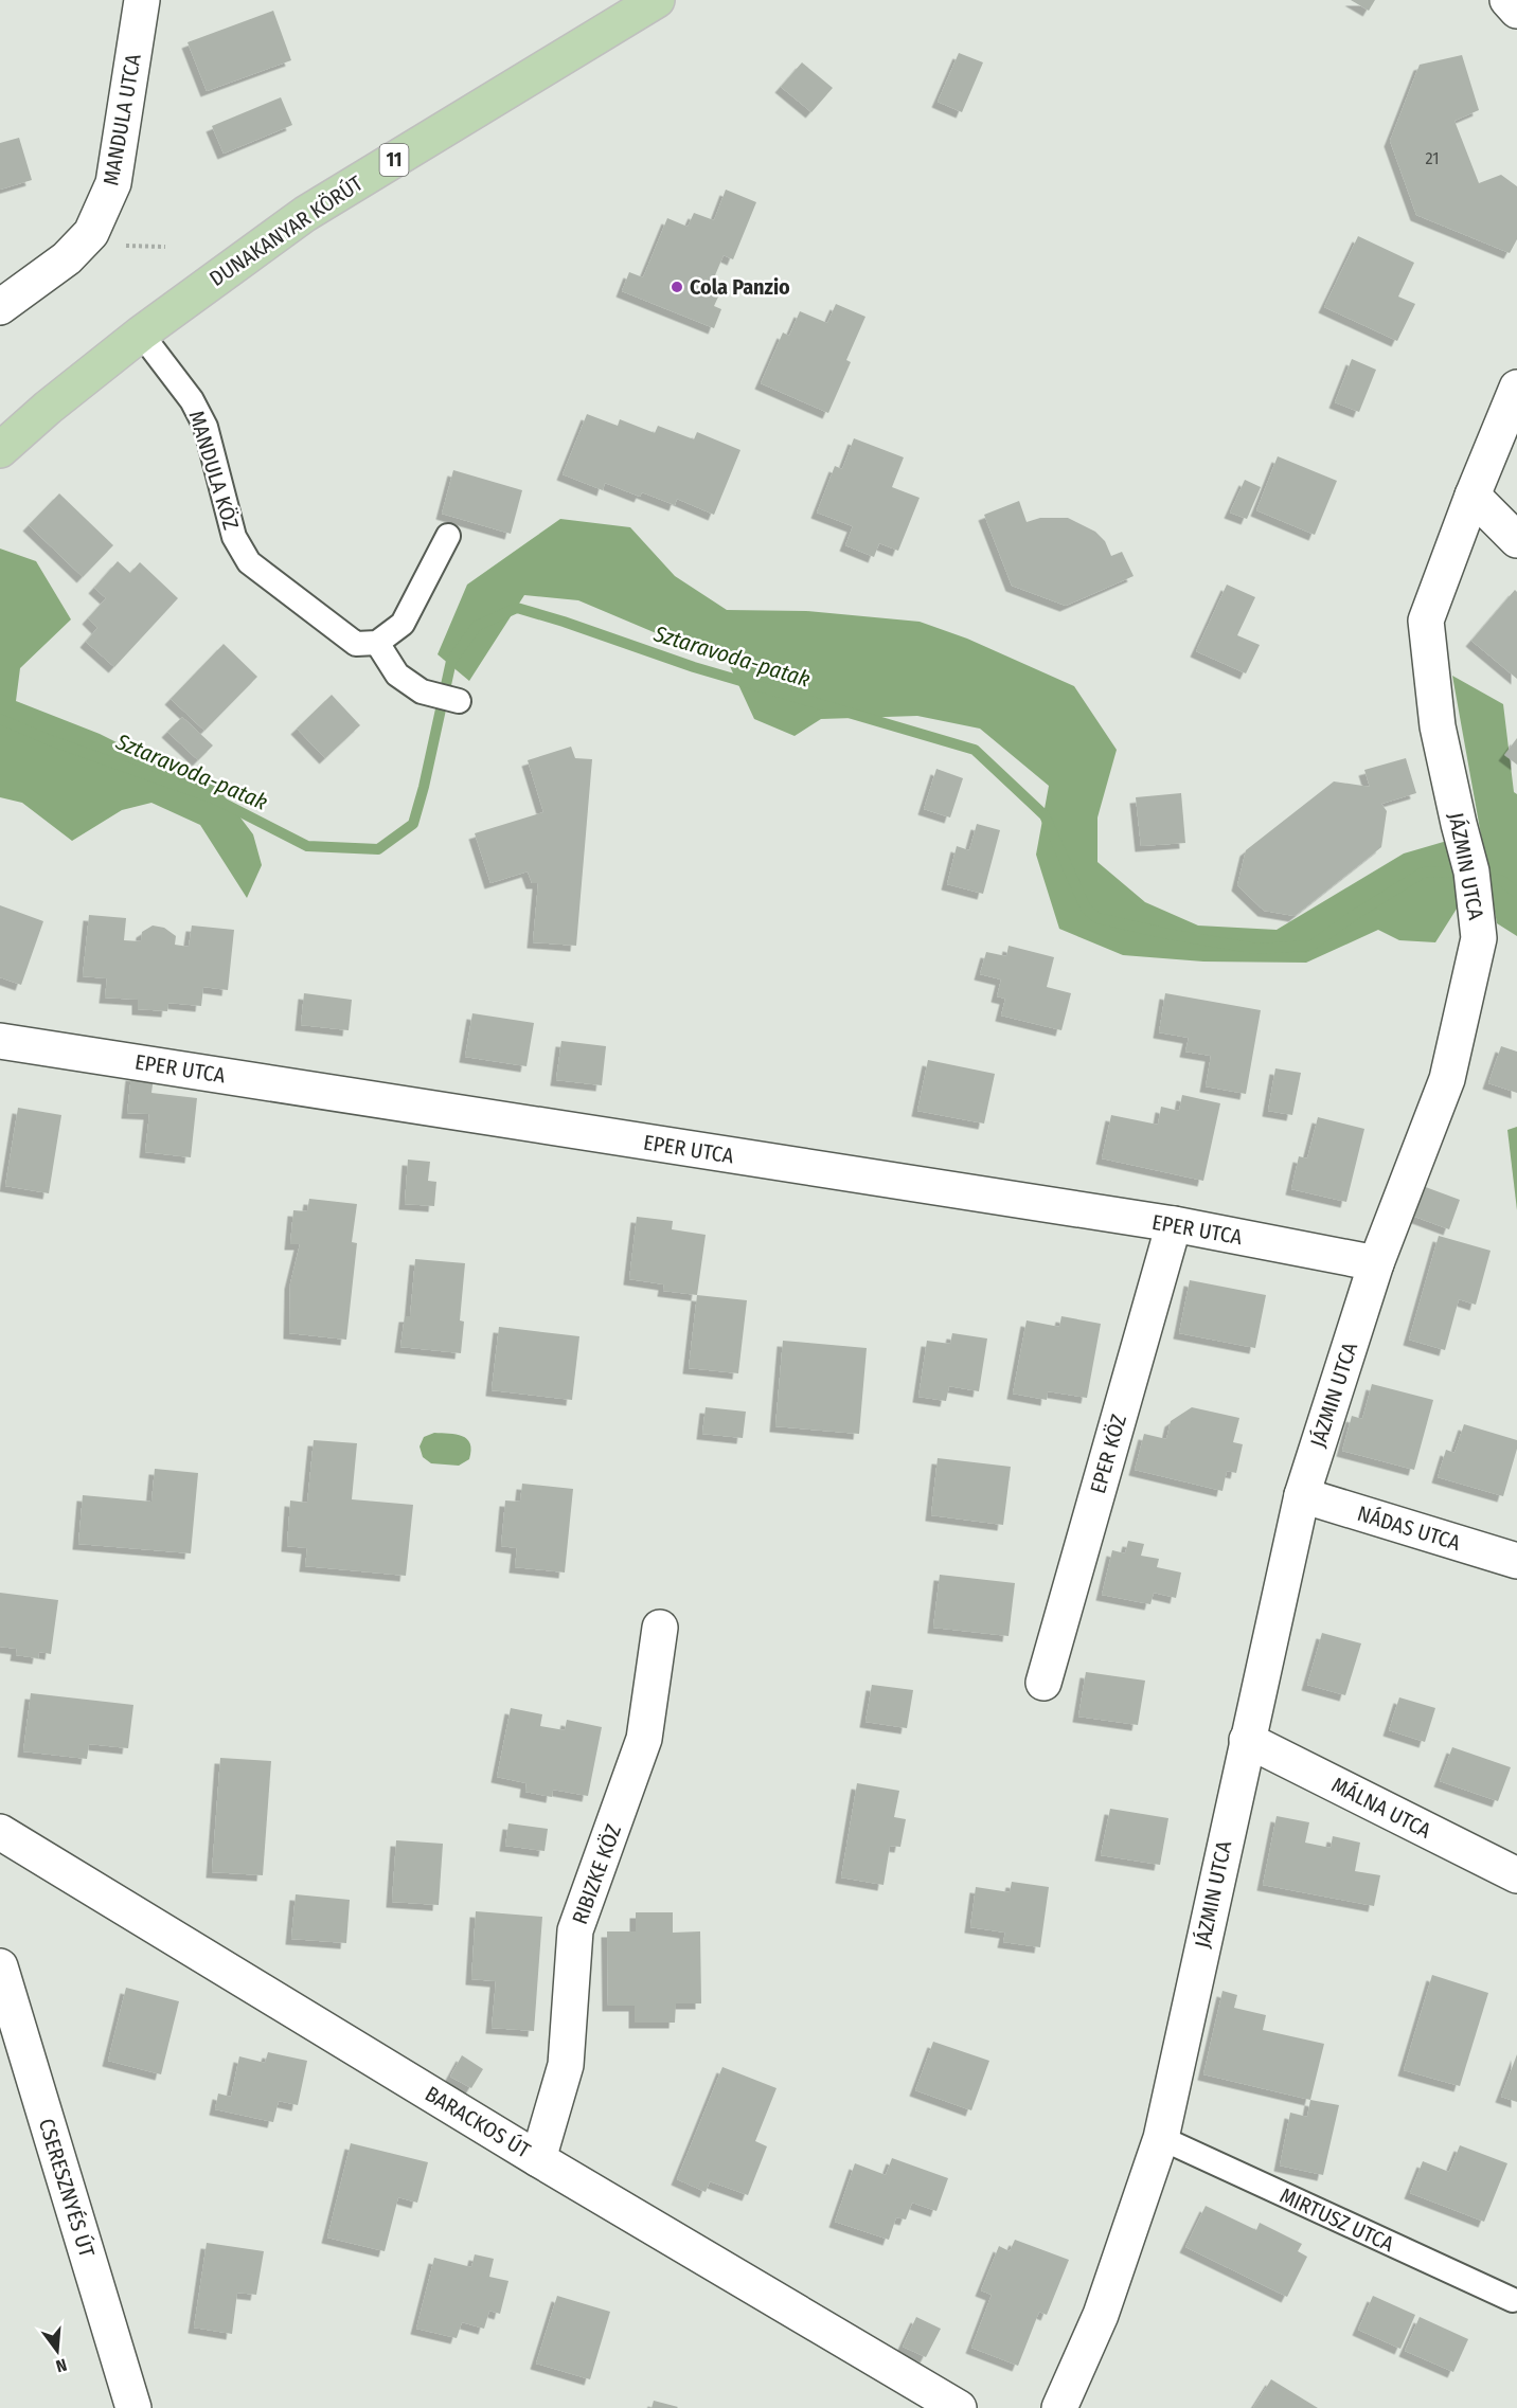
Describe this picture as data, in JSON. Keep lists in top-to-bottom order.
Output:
{
  "streets": {
    "main road": ["11", "DUNAKANYAR KÖRÚT"],
    "street": [
      "MANDULA UTCA",
      "JÁZMIN UTCA",
      "EPER UTCA",
      "EPER KÖZ",
      "NÁDAS UTCA",
      "MÁLNA UTCA",
      "RIBIZKE KÖZ",
      "BARACKOS ÚT",
      "CSERESZNYÉS ÚT"
    ],
    "lane": ["MANDULA KÖZ", "MIRTUSZ UTCA"]
  },
  "crossings": [
    ["DUNAKANYAR KÖRÚT", "MANDULA KÖZ"],
    ["JÁZMIN UTCA", "EPER UTCA"],
    ["JÁZMIN UTCA", "NÁDAS UTCA"],
    ["JÁZMIN UTCA", "MÁLNA UTCA"],
    ["JÁZMIN UTCA", "MIRTUSZ UTCA"],
    ["EPER UTCA", "EPER KÖZ"],
    ["RIBIZKE KÖZ", "BARACKOS ÚT"]
  ],
  "water": ["Sztaravoda-patak"],
  "places": ["Cola Panzio"],
  "house_numbers": ["21"],
  "north": "bottom"
}
